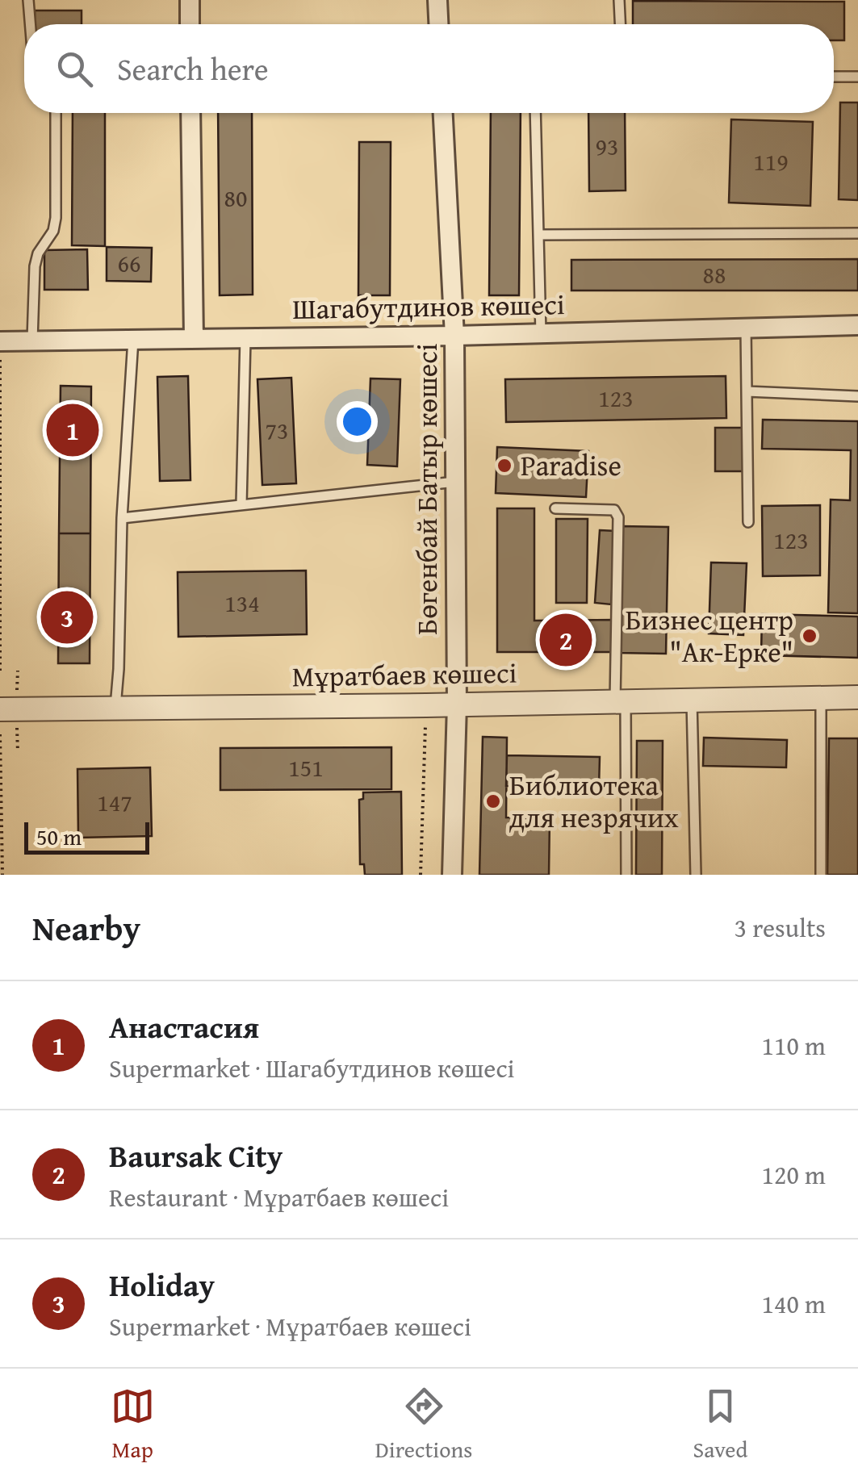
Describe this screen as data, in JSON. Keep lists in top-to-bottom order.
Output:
{
  "streets": {
    "street": ["Шагабутдинов көшесі", "Бөгенбай Батыр көшесі", "Мұратбаев көшесі"]
  },
  "crossings": [
    ["Шагабутдинов көшесі", "Бөгенбай Батыр көшесі"],
    ["Бөгенбай Батыр көшесі", "Мұратбаев көшесі"]
  ],
  "places": ["Paradise", "Бизнес центр \"Ак-Ерке\"", "Библиотека для незрячих"],
  "house_numbers": [
    "93",
    "119",
    "80",
    "66",
    "88",
    "123",
    "73",
    "123",
    "134",
    "151",
    "147"
  ],
  "scale_bar": "50 m",
  "page": {
    "search": "Search here",
    "pins": ["1", "3", "2"],
    "scale": "50 m",
    "heading": ["Nearby", "3 results"],
    "list": [
      {
        "mark": "1",
        "name": "Анастасия",
        "note": "Supermarket · Шагабутдинов көшесі",
        "value": "110 m"
      },
      {
        "mark": "2",
        "name": "Baursak City",
        "note": "Restaurant · Мұратбаев көшесі",
        "value": "120 m"
      },
      {
        "mark": "3",
        "name": "Hоliday",
        "note": "Supermarket · Мұратбаев көшесі",
        "value": "140 m"
      }
    ],
    "nav": ["Map", "Directions", "Saved"]
  }
}
